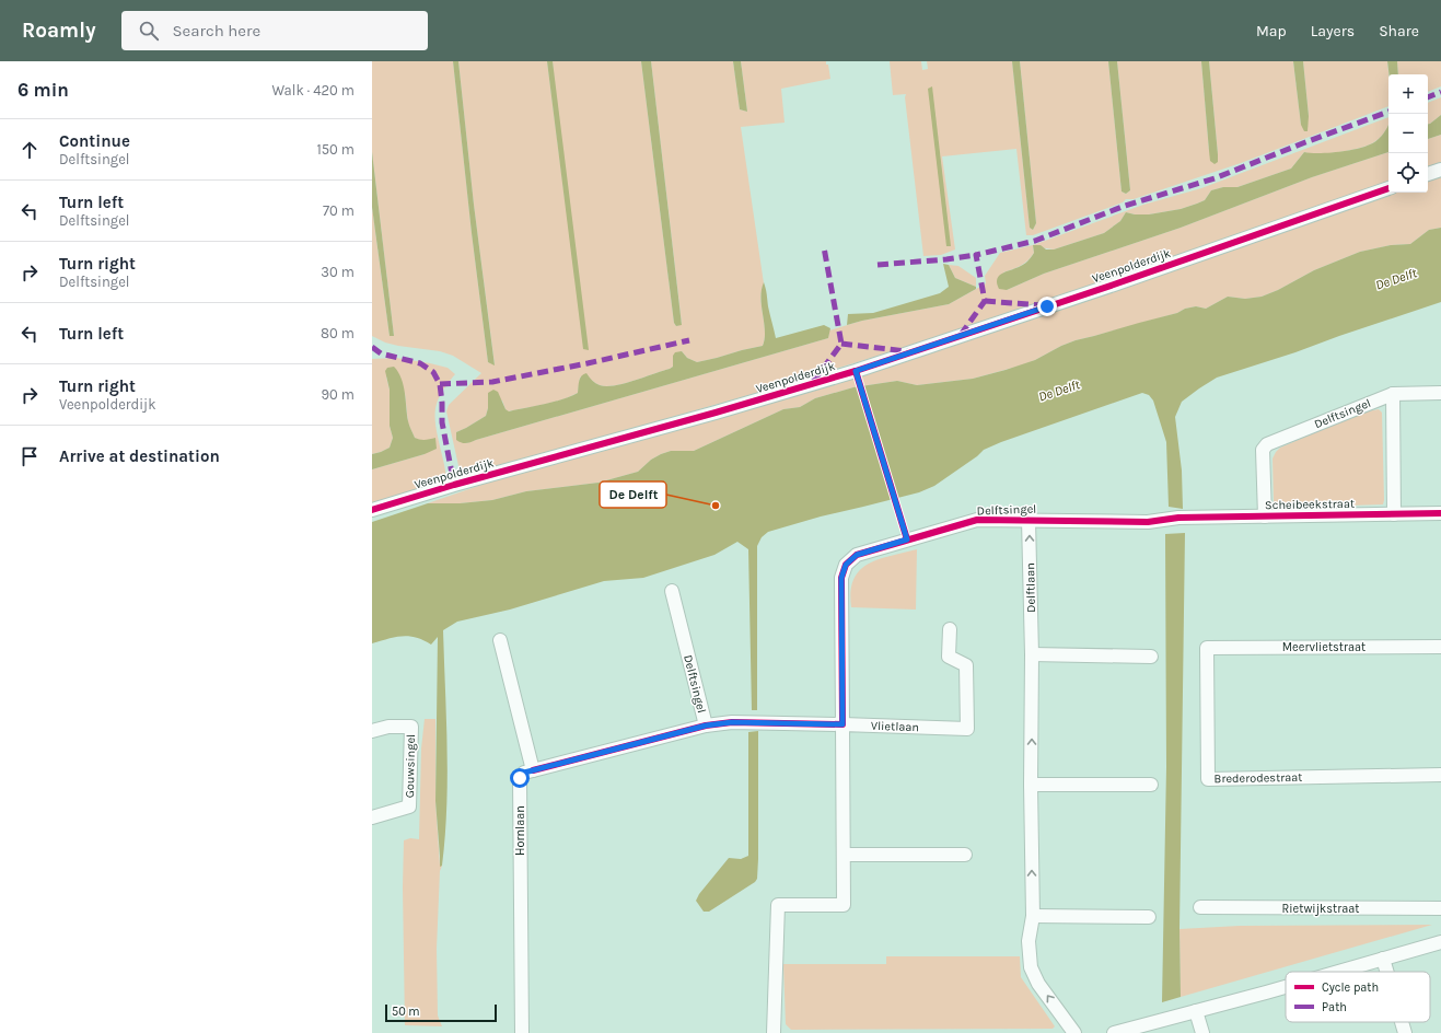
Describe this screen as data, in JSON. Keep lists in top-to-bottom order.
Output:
{
  "streets": {
    "street": [
      "Veenpolderdijk",
      "Delftsingel",
      "Scheibeekstraat",
      "Delftlaan",
      "Meervlietstraat",
      "Vlietlaan",
      "Gouwsingel",
      "Brederodestraat",
      "Hornlaan",
      "Rietwijkstraat"
    ]
  },
  "crossings": [
    ["Delftsingel", "Scheibeekstraat"],
    ["Delftsingel", "Delftlaan"],
    ["Delftsingel", "Vlietlaan"],
    ["Delftsingel", "Hornlaan"],
    ["Meervlietstraat", "Brederodestraat"]
  ],
  "one_way": ["Delftlaan"],
  "water": ["De Delft"],
  "places": ["De Delft"],
  "legend": ["Cycle path", "Path"],
  "scale_bar": "50 m",
  "page": {
    "header": "Roamly",
    "search": "Search here",
    "nav": ["Map", "Layers", "Share"],
    "heading": ["6 min", "Walk · 420 m"],
    "map_buttons": ["+", "−"],
    "list": [
      ["Continue", "Delftsingel", "150 m"],
      ["Turn left", "Delftsingel", "70 m"],
      ["Turn right", "Delftsingel", "30 m"],
      ["Turn left", "80 m"],
      ["Turn right", "Veenpolderdijk", "90 m"],
      "Arrive at destination"
    ],
    "scale": "50 m"
  }
}
